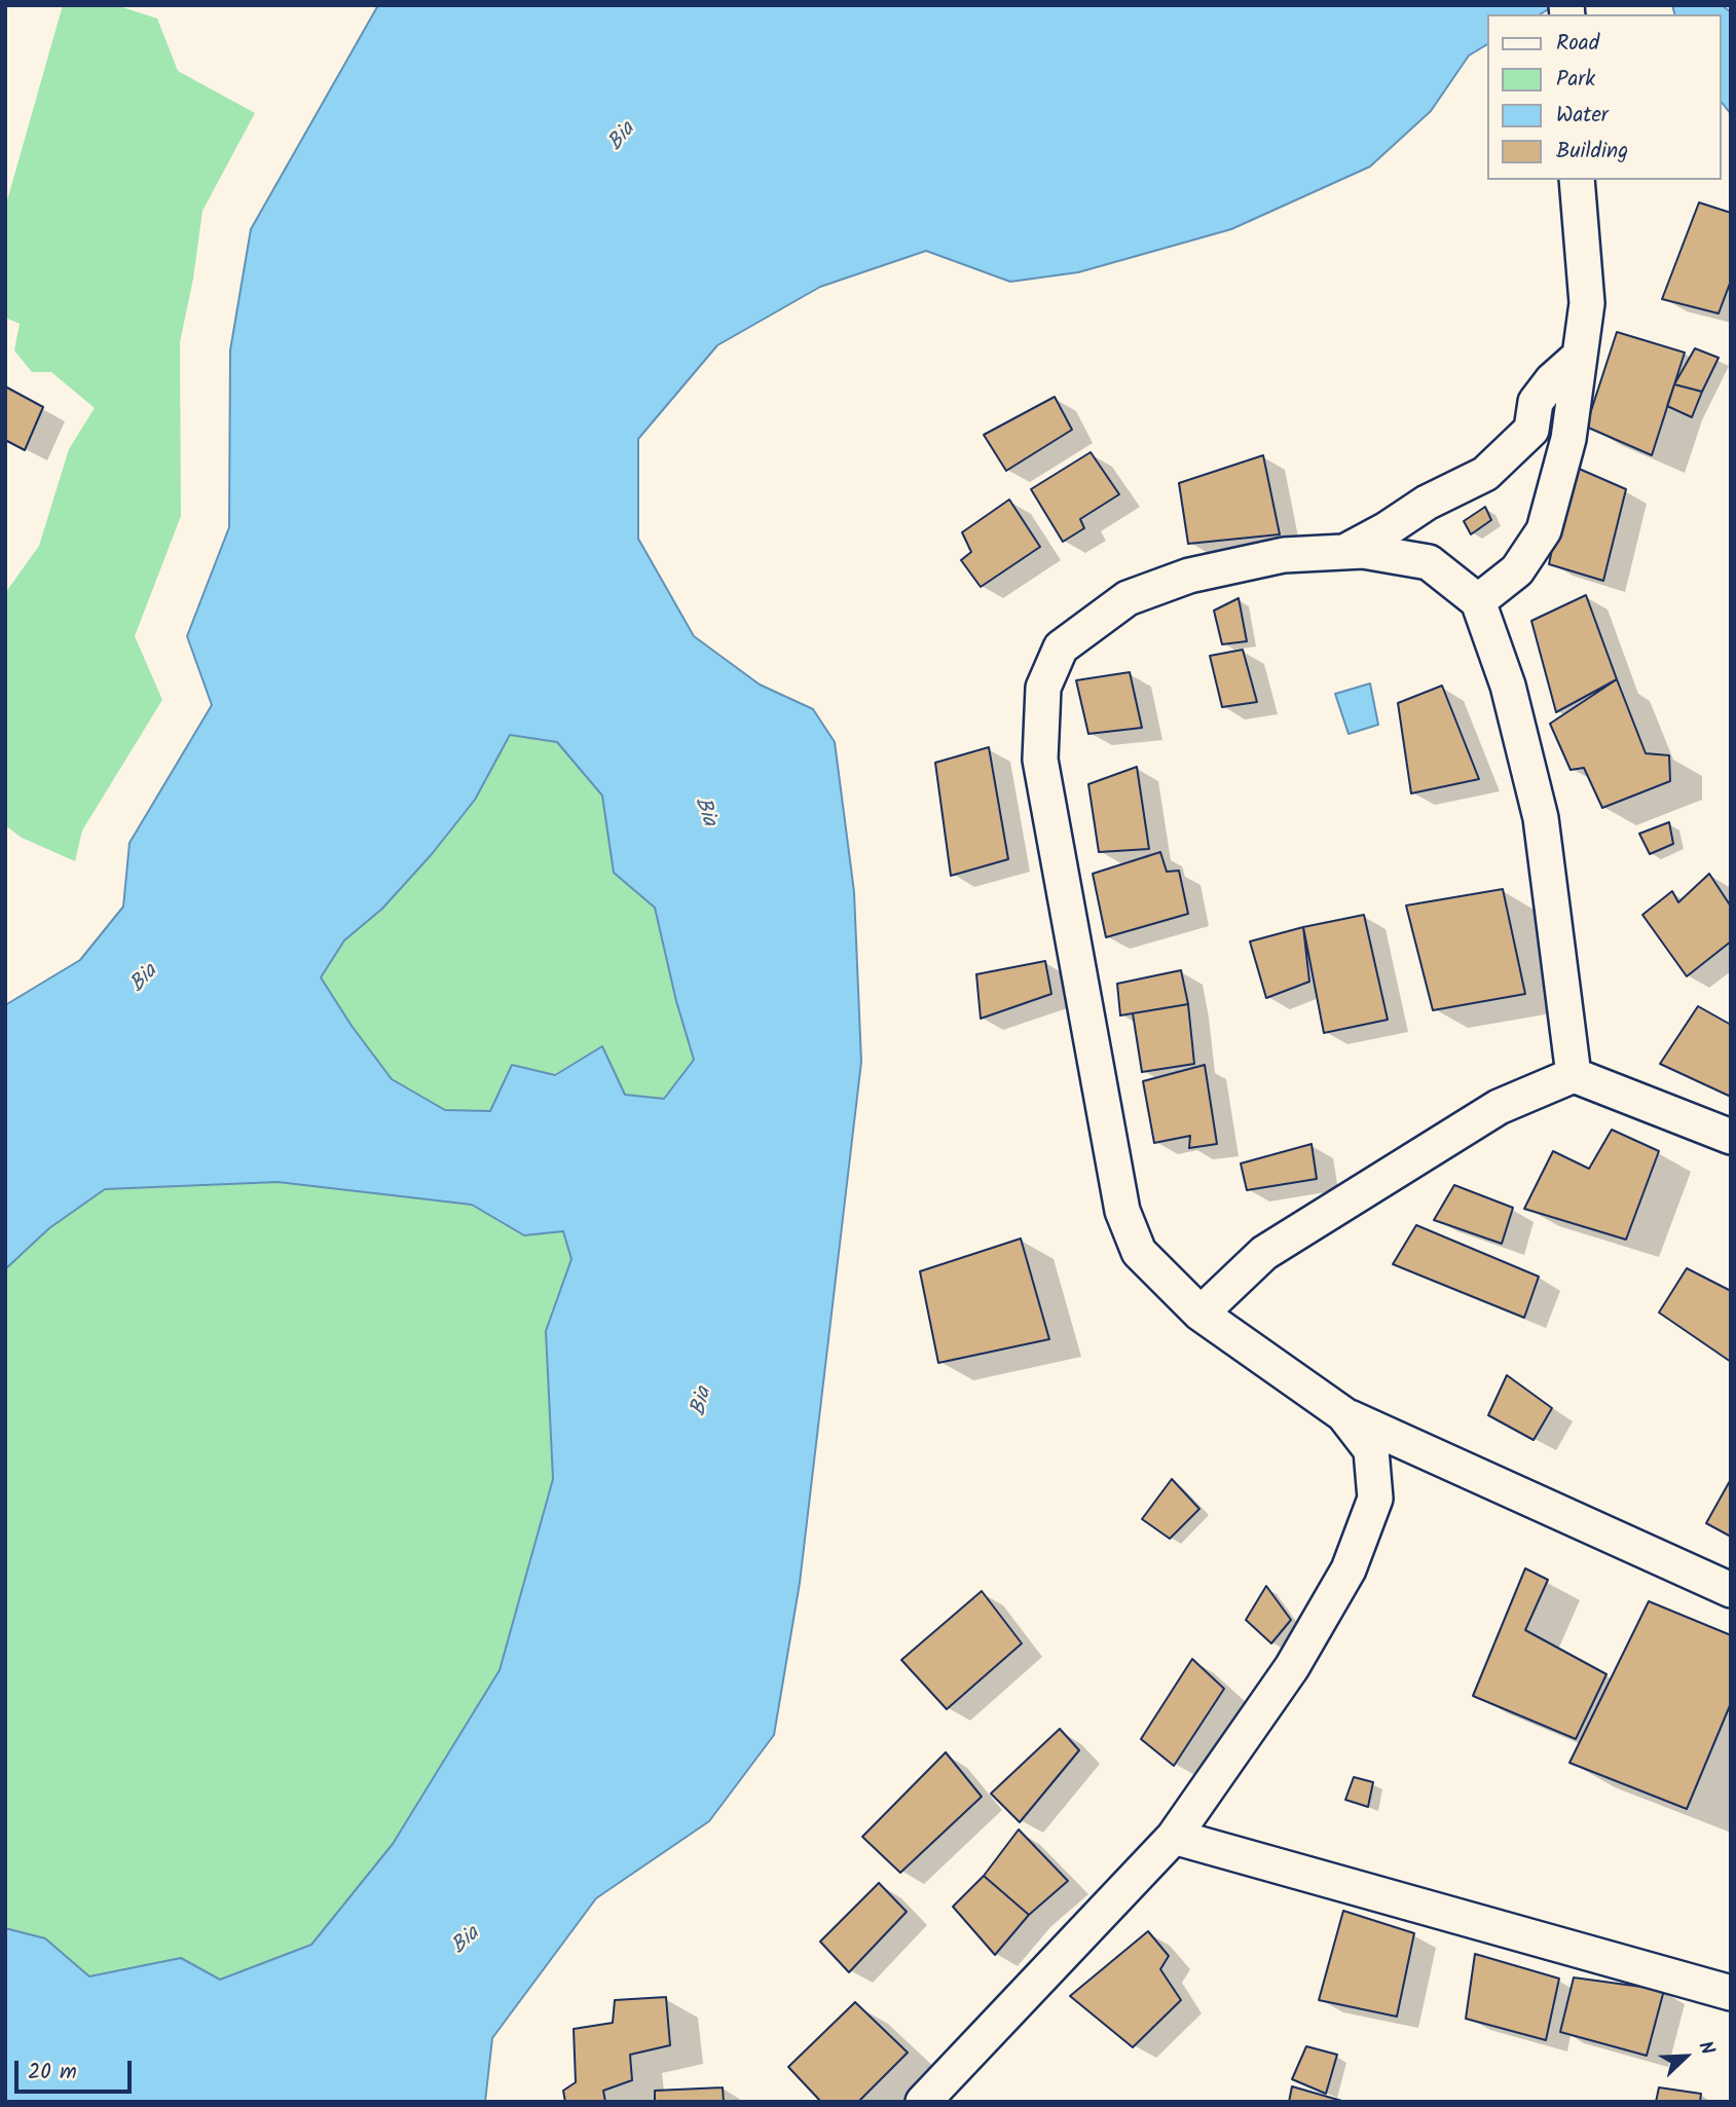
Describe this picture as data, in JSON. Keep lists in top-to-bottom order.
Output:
{
  "water": ["Bia"],
  "legend": [
    "Road",
    "Park",
    "Water",
    "Building"
  ],
  "scale_bar": "20 m",
  "north": "top right"
}
